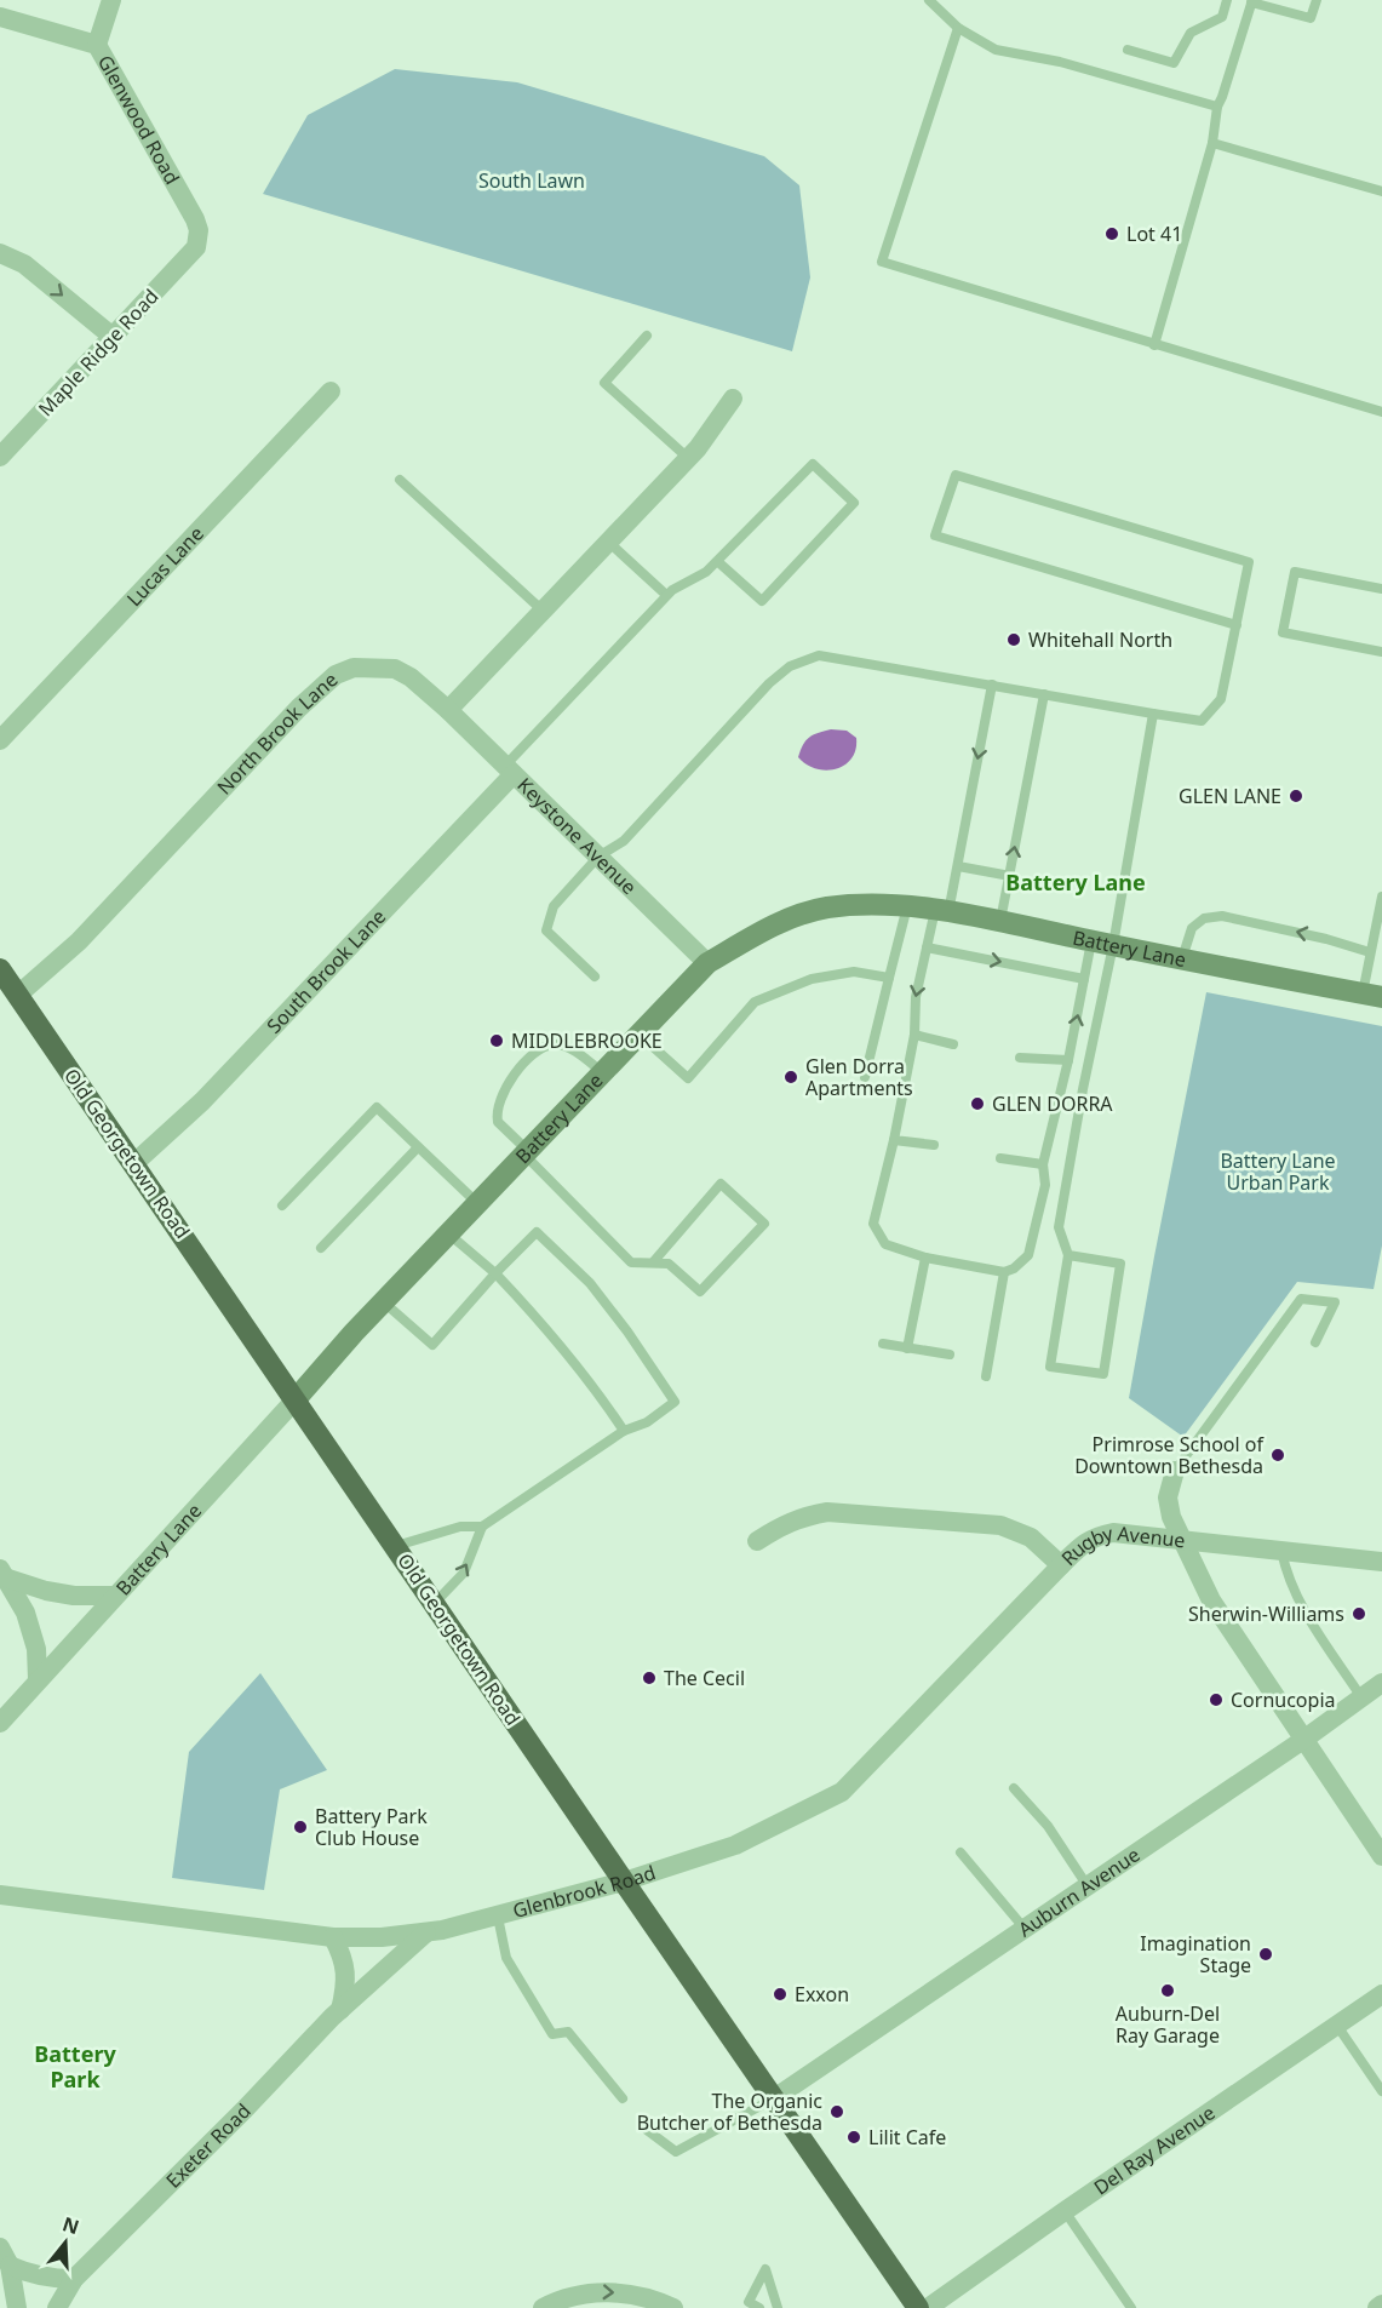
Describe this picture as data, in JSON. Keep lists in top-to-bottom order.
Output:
{
  "streets": {
    "main road": ["Old Georgetown Road"],
    "street": [
      "Glenwood Road",
      "Maple Ridge Road",
      "Lucas Lane",
      "North Brook Lane",
      "Keystone Avenue",
      "Battery Lane",
      "South Brook Lane",
      "Rugby Avenue",
      "Glenbrook Road",
      "Auburn Avenue",
      "Exeter Road",
      "Del Ray Avenue"
    ]
  },
  "crossings": [
    ["Glenwood Road", "Maple Ridge Road"],
    ["North Brook Lane", "Keystone Avenue"],
    ["North Brook Lane", "Old Georgetown Road"],
    ["Keystone Avenue", "Battery Lane"],
    ["Keystone Avenue", "South Brook Lane"],
    ["Battery Lane", "Old Georgetown Road"],
    ["South Brook Lane", "Old Georgetown Road"],
    ["Old Georgetown Road", "Glenbrook Road"],
    ["Old Georgetown Road", "Auburn Avenue"],
    ["Rugby Avenue", "Glenbrook Road"],
    ["Glenbrook Road", "Exeter Road"]
  ],
  "districts": ["Battery Lane", "Battery Park"],
  "parks": ["South Lawn", "Battery Lane Urban Park"],
  "places": [
    "Lot 41",
    "Whitehall North",
    "GLEN LANE",
    "MIDDLEBROOKE",
    "Glen Dorra Apartments",
    "GLEN DORRA",
    "Primrose School of Downtown Bethesda",
    "Sherwin-Williams",
    "The Cecil",
    "Cornucopia",
    "Battery Park Club House",
    "Imagination Stage",
    "Auburn-Del Ray Garage",
    "Exxon",
    "The Organic Butcher of Bethesda",
    "Lilit Cafe"
  ],
  "north": "top"
}
